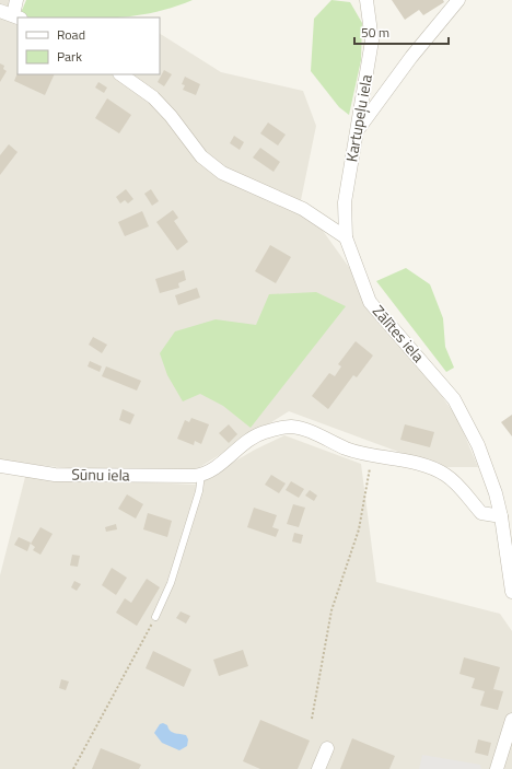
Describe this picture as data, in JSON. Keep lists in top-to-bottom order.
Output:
{
  "streets": {
    "street": ["Kartupeļu iela", "Zālītes iela", "Sūnu iela"]
  },
  "crossings": [
    ["Kartupeļu iela", "Zālītes iela"]
  ],
  "legend": ["Road", "Park"],
  "scale_bar": "50 m"
}
